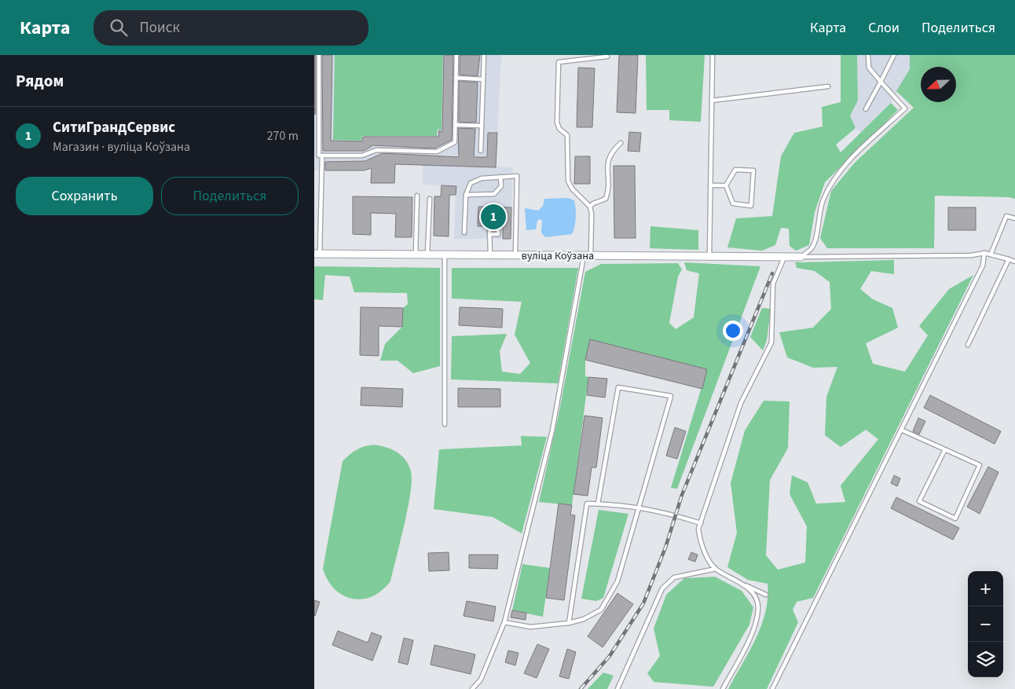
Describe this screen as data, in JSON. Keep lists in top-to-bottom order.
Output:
{
  "streets": {
    "street": ["вуліца Коўзана"]
  },
  "north": "left",
  "page": {
    "header": "Карта",
    "search": "Поиск",
    "nav": ["Карта", "Слои", "Поделиться"],
    "heading": "Рядом",
    "list": [
      {
        "mark": "1",
        "name": "СитиГрандСервис",
        "note": "Магазин · вуліца Коўзана",
        "value": "270 m"
      }
    ],
    "buttons": ["Сохранить", "Поделиться"],
    "pins": "1",
    "map_buttons": ["+", "−"]
  }
}
